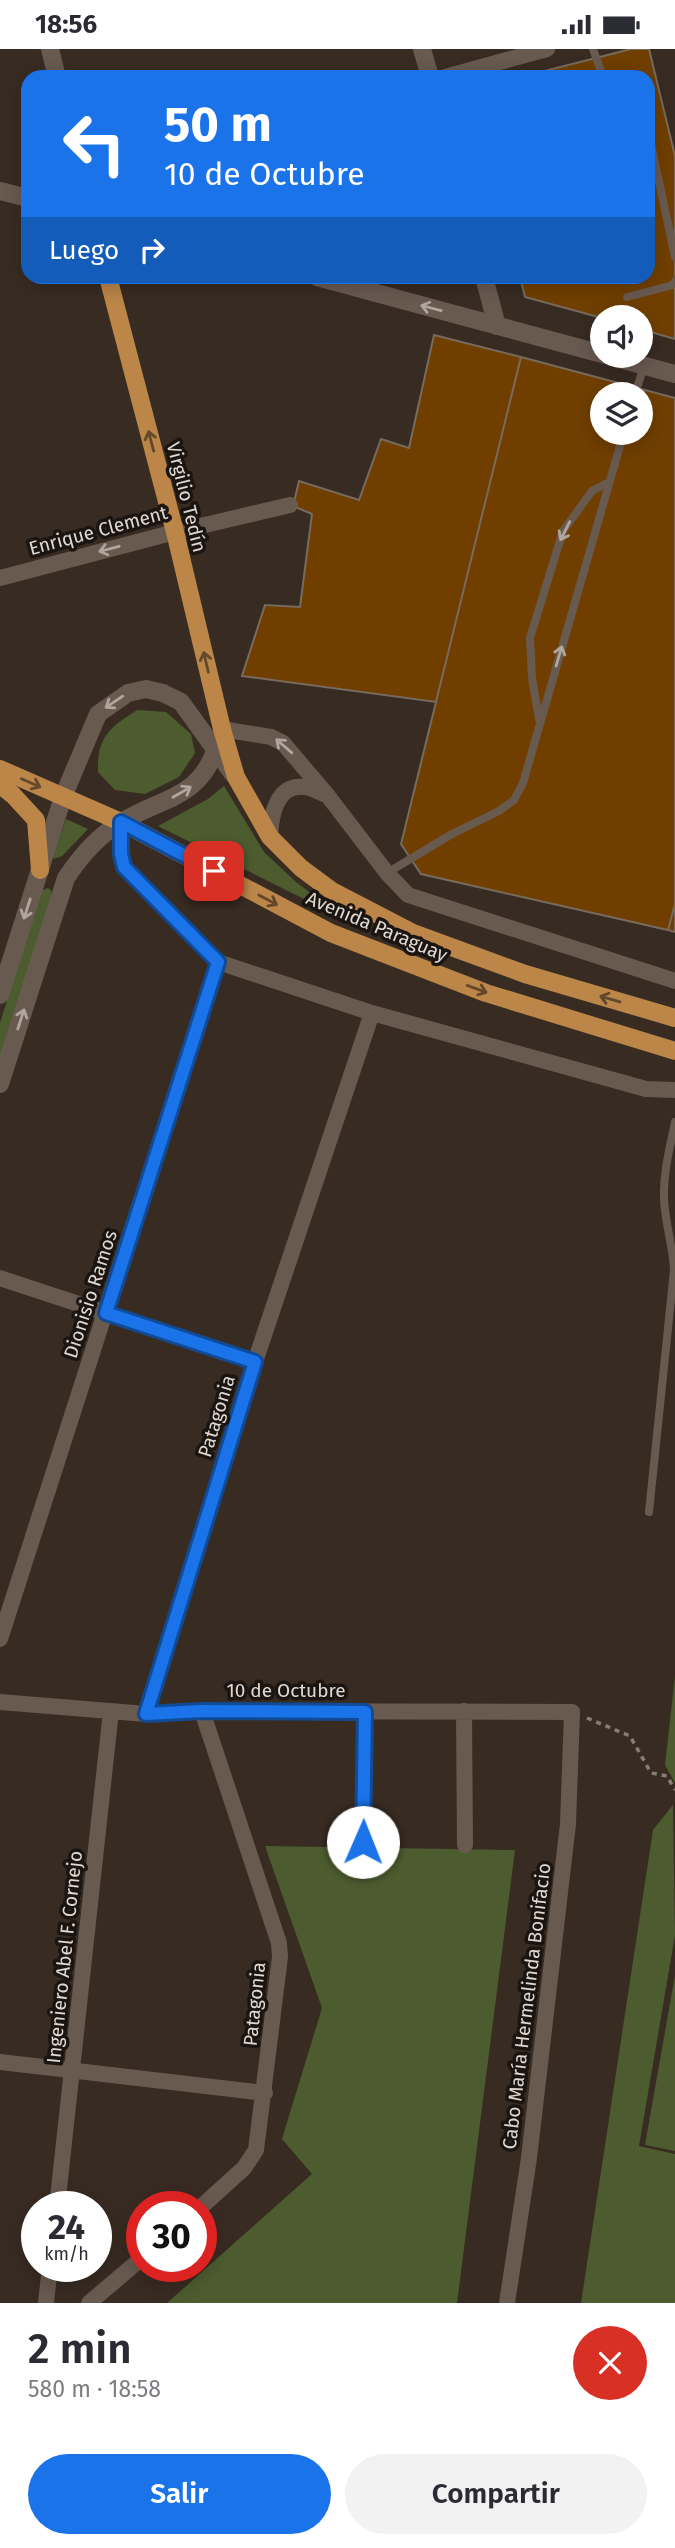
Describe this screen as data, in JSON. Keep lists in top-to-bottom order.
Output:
{
  "streets": {
    "main road": ["Virgilio Tedín", "Avenida Paraguay"],
    "street": [
      "Enrique Clement",
      "Dionisio Ramos",
      "Patagonia",
      "10 de Octubre",
      "Ingeniero Abel F. Cornejo",
      "Cabo María Hermelinda Bonifacio"
    ]
  },
  "crossings": [
    ["Virgilio Tedín", "Enrique Clement"],
    ["Virgilio Tedín", "Avenida Paraguay"],
    ["Patagonia", "10 de Octubre"],
    ["10 de Octubre", "Ingeniero Abel F. Cornejo"],
    ["10 de Octubre", "Cabo María Hermelinda Bonifacio"]
  ],
  "one_way": ["Virgilio Tedín", "Enrique Clement"],
  "page": {
    "status": "18:56",
    "turn": ["50 m", "10 de Octubre"],
    "then": "Luego",
    "speed": "24 km/h",
    "limit": "30",
    "heading": ["2 min", "580 m · 18:58"],
    "buttons": ["Salir", "Compartir"]
  }
}
